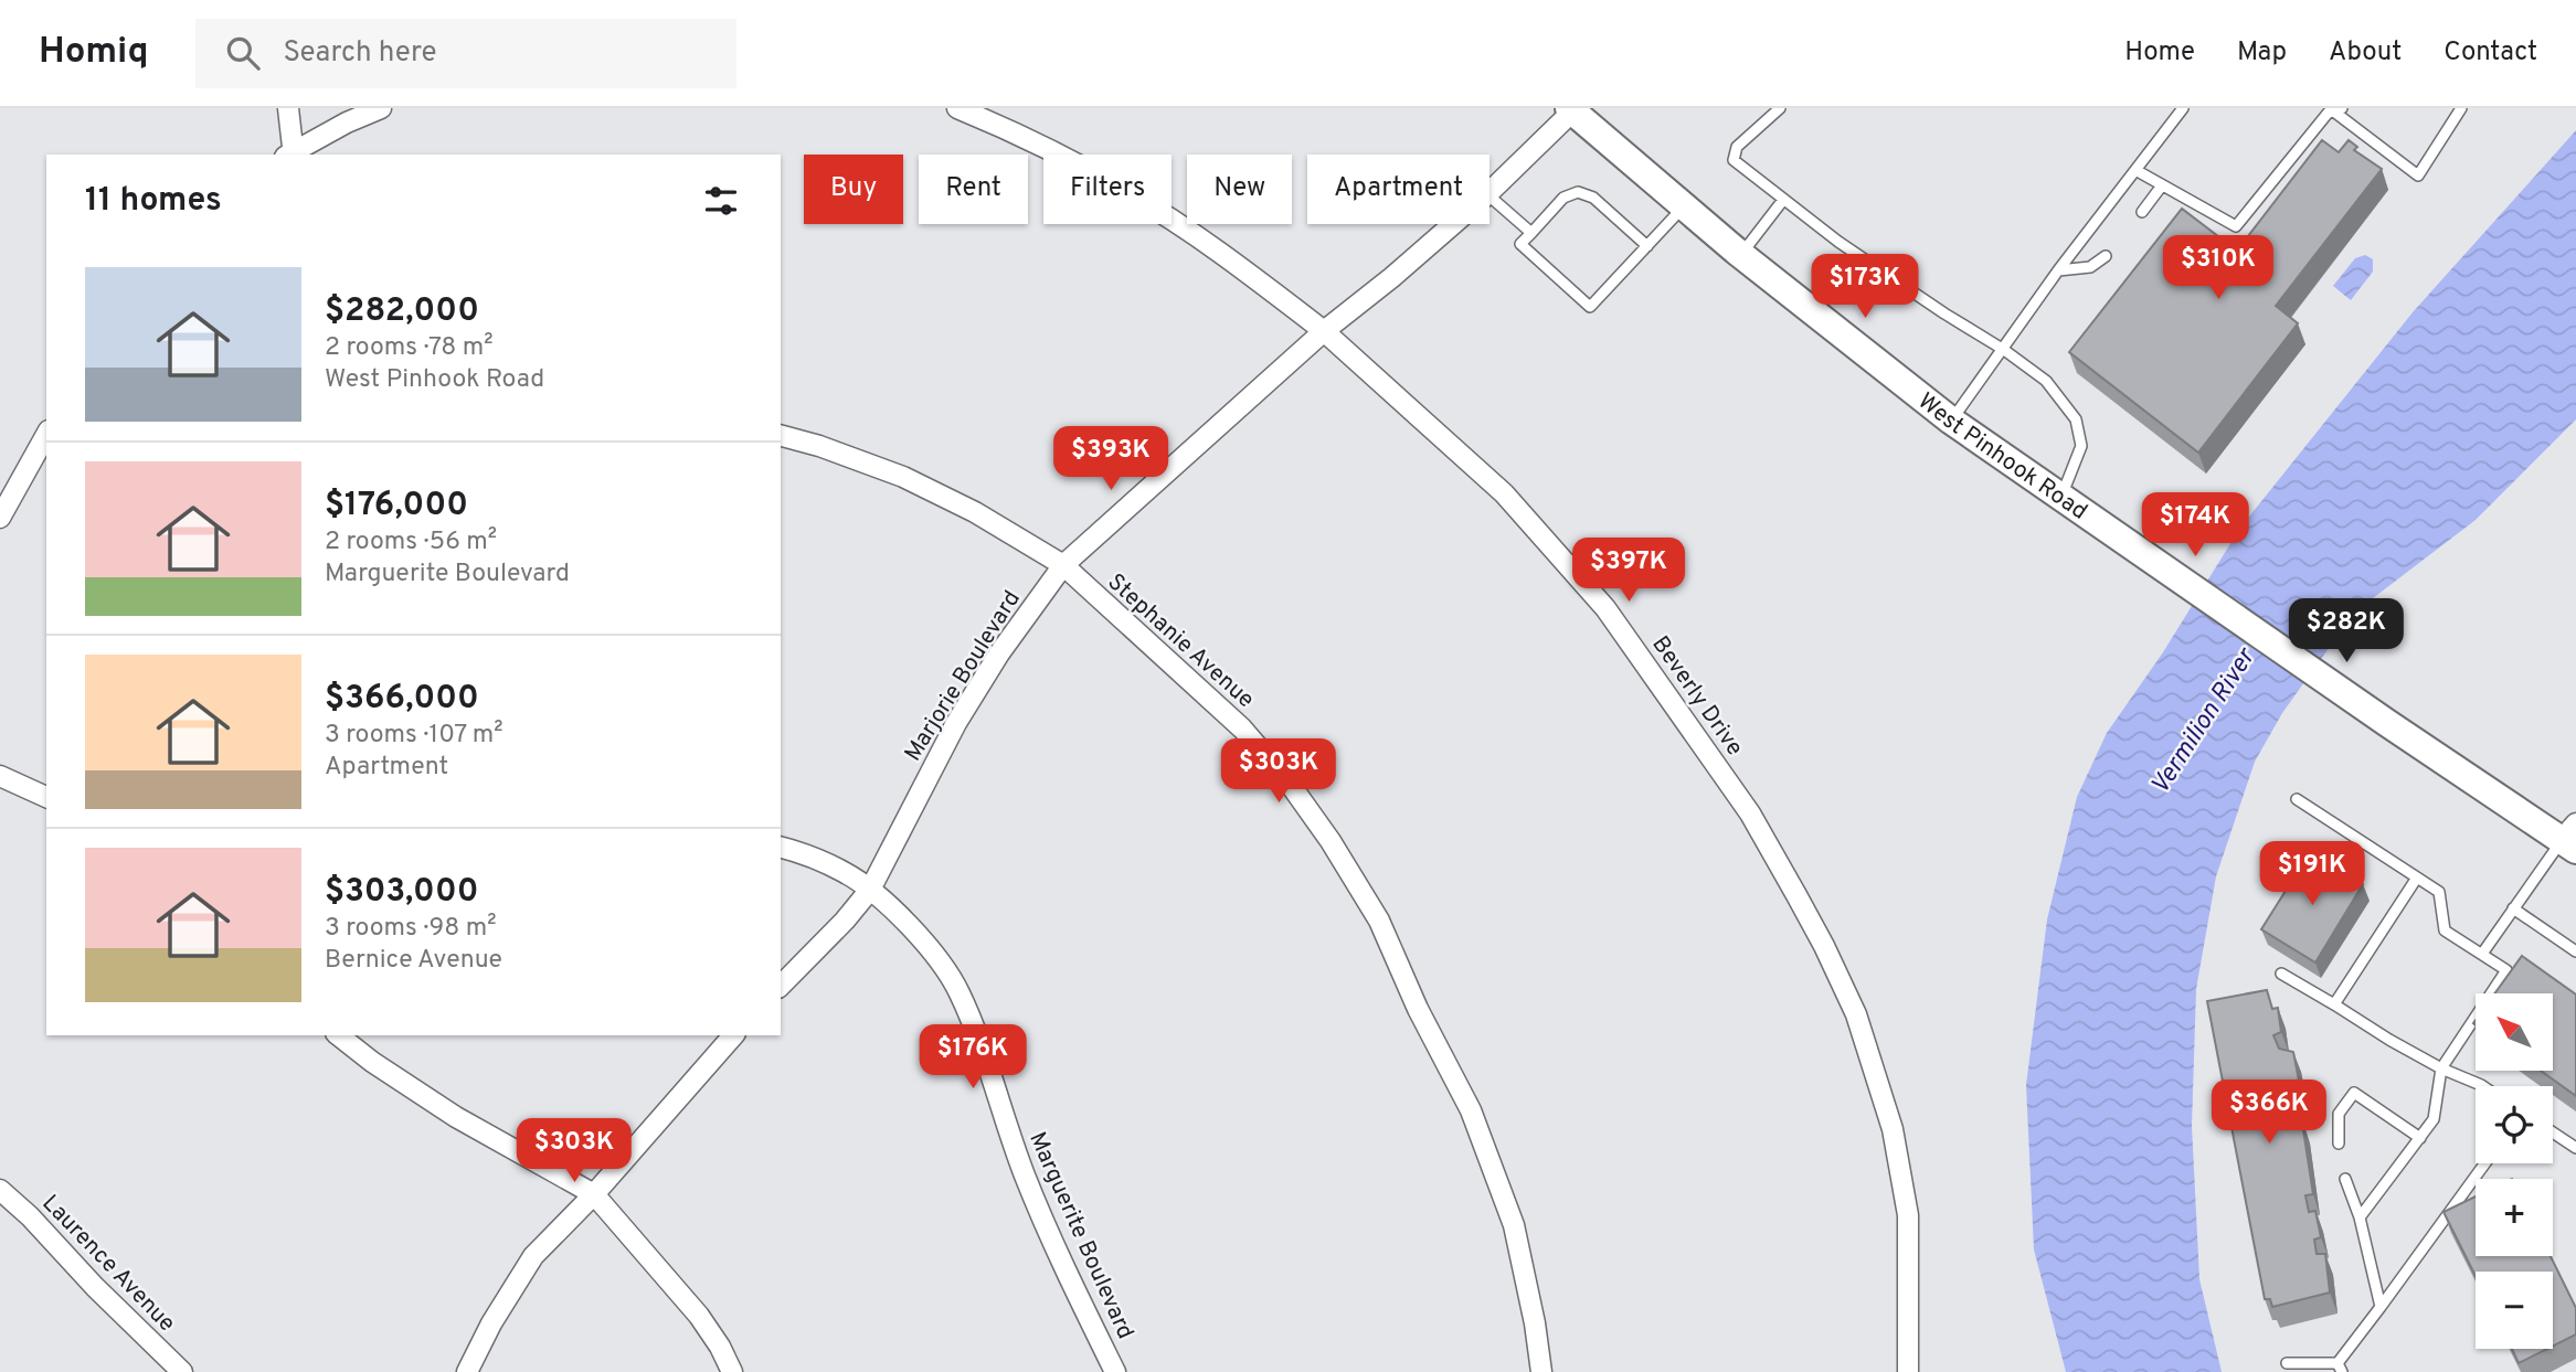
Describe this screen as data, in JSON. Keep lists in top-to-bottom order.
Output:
{
  "streets": {
    "main road": ["West Pinhook Road"],
    "street": [
      "Stephanie Avenue",
      "Marjorie Boulevard",
      "Beverly Drive",
      "Marguerite Boulevard",
      "Laurence Avenue"
    ]
  },
  "crossings": [
    ["West Pinhook Road", "Marjorie Boulevard"],
    ["Stephanie Avenue", "Marjorie Boulevard"],
    ["Marjorie Boulevard", "Beverly Drive"],
    ["Marjorie Boulevard", "Marguerite Boulevard"]
  ],
  "water": ["Vermilion River"],
  "north": "top left",
  "page": {
    "header": "Homiq",
    "search": "Search here",
    "nav": [
      "Home",
      "Map",
      "About",
      "Contact"
    ],
    "chip": [
      "Buy",
      "Rent",
      "Filters",
      "New",
      "Apartment"
    ],
    "heading": "11 homes",
    "price": [
      "$310K",
      "$173K",
      "$393K",
      "$174K",
      "$397K",
      "$282K",
      "$303K",
      "$191K",
      "$176K",
      "$366K",
      "$303K"
    ],
    "list": [
      {
        "name": "$282,000",
        "note": "2 rooms · 78 m² · West Pinhook Road"
      },
      {
        "name": "$176,000",
        "note": "2 rooms · 56 m² · Marguerite Boulevard"
      },
      {
        "name": "$366,000",
        "note": "3 rooms · 107 m² · Apartment"
      },
      {
        "name": "$303,000",
        "note": "3 rooms · 98 m² · Bernice Avenue"
      }
    ],
    "map_buttons": ["+", "−"]
  }
}
